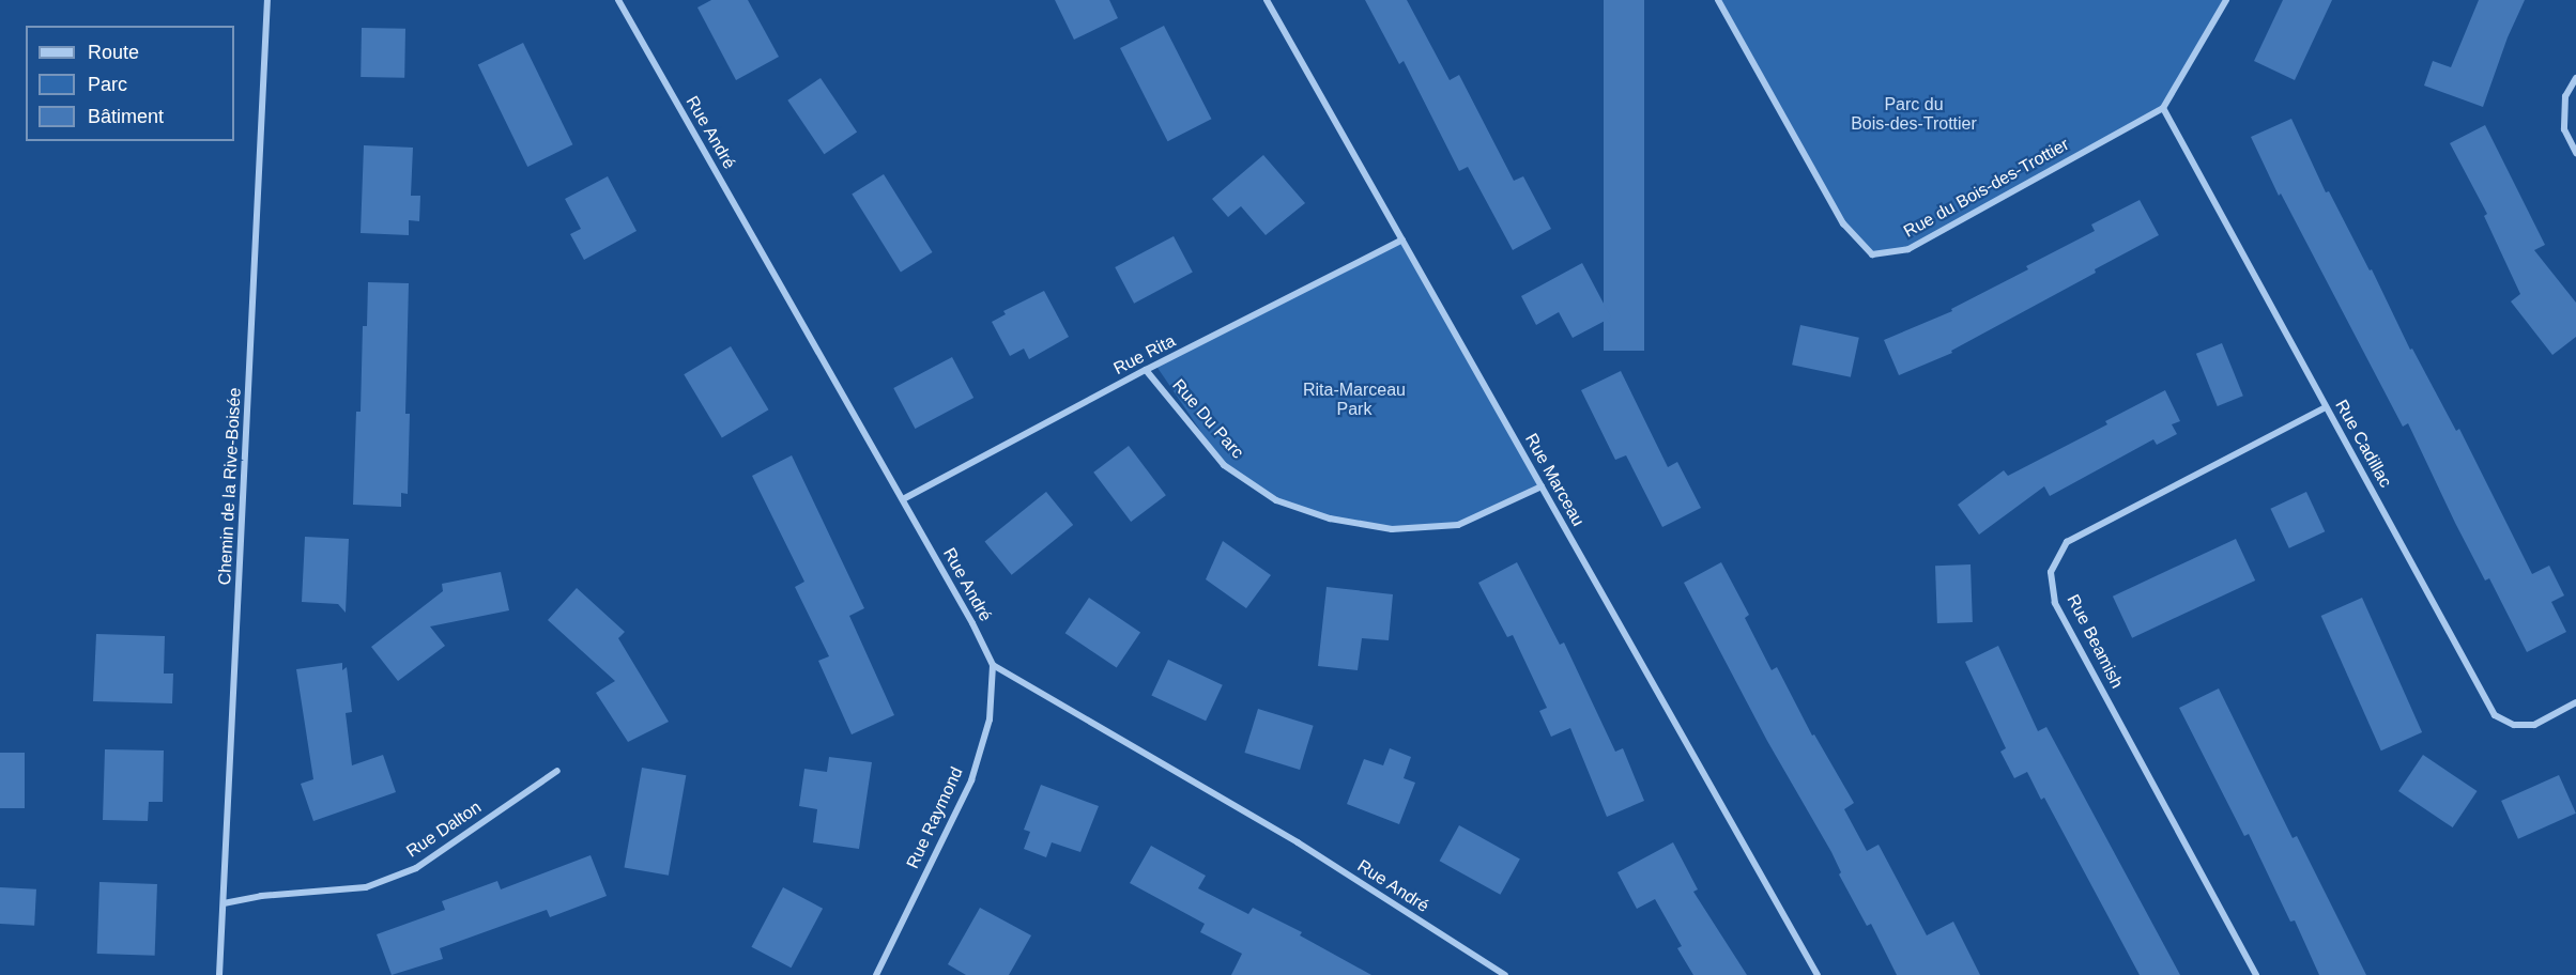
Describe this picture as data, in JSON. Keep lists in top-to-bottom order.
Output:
{
  "streets": {
    "street": [
      "Rue André",
      "Rue du Bois-des-Trottier",
      "Rue Rita",
      "Rue Du Parc",
      "Rue Cadillac",
      "Rue Marceau",
      "Chemin de la Rive-Boisée",
      "Rue Beamish",
      "Rue Raymond",
      "Rue Dalton"
    ]
  },
  "crossings": [
    ["Rue André", "Rue Rita"],
    ["Rue André", "Rue Raymond"],
    ["Rue du Bois-des-Trottier", "Rue Cadillac"],
    ["Rue Rita", "Rue Du Parc"],
    ["Rue Rita", "Rue Marceau"],
    ["Rue Du Parc", "Rue Marceau"],
    ["Rue Cadillac", "Rue Beamish"],
    ["Chemin de la Rive-Boisée", "Rue Dalton"]
  ],
  "parks": ["Parc du Bois-des-Trottier", "Rita-Marceau Park"],
  "legend": ["Route", "Parc", "Bâtiment"]
}
